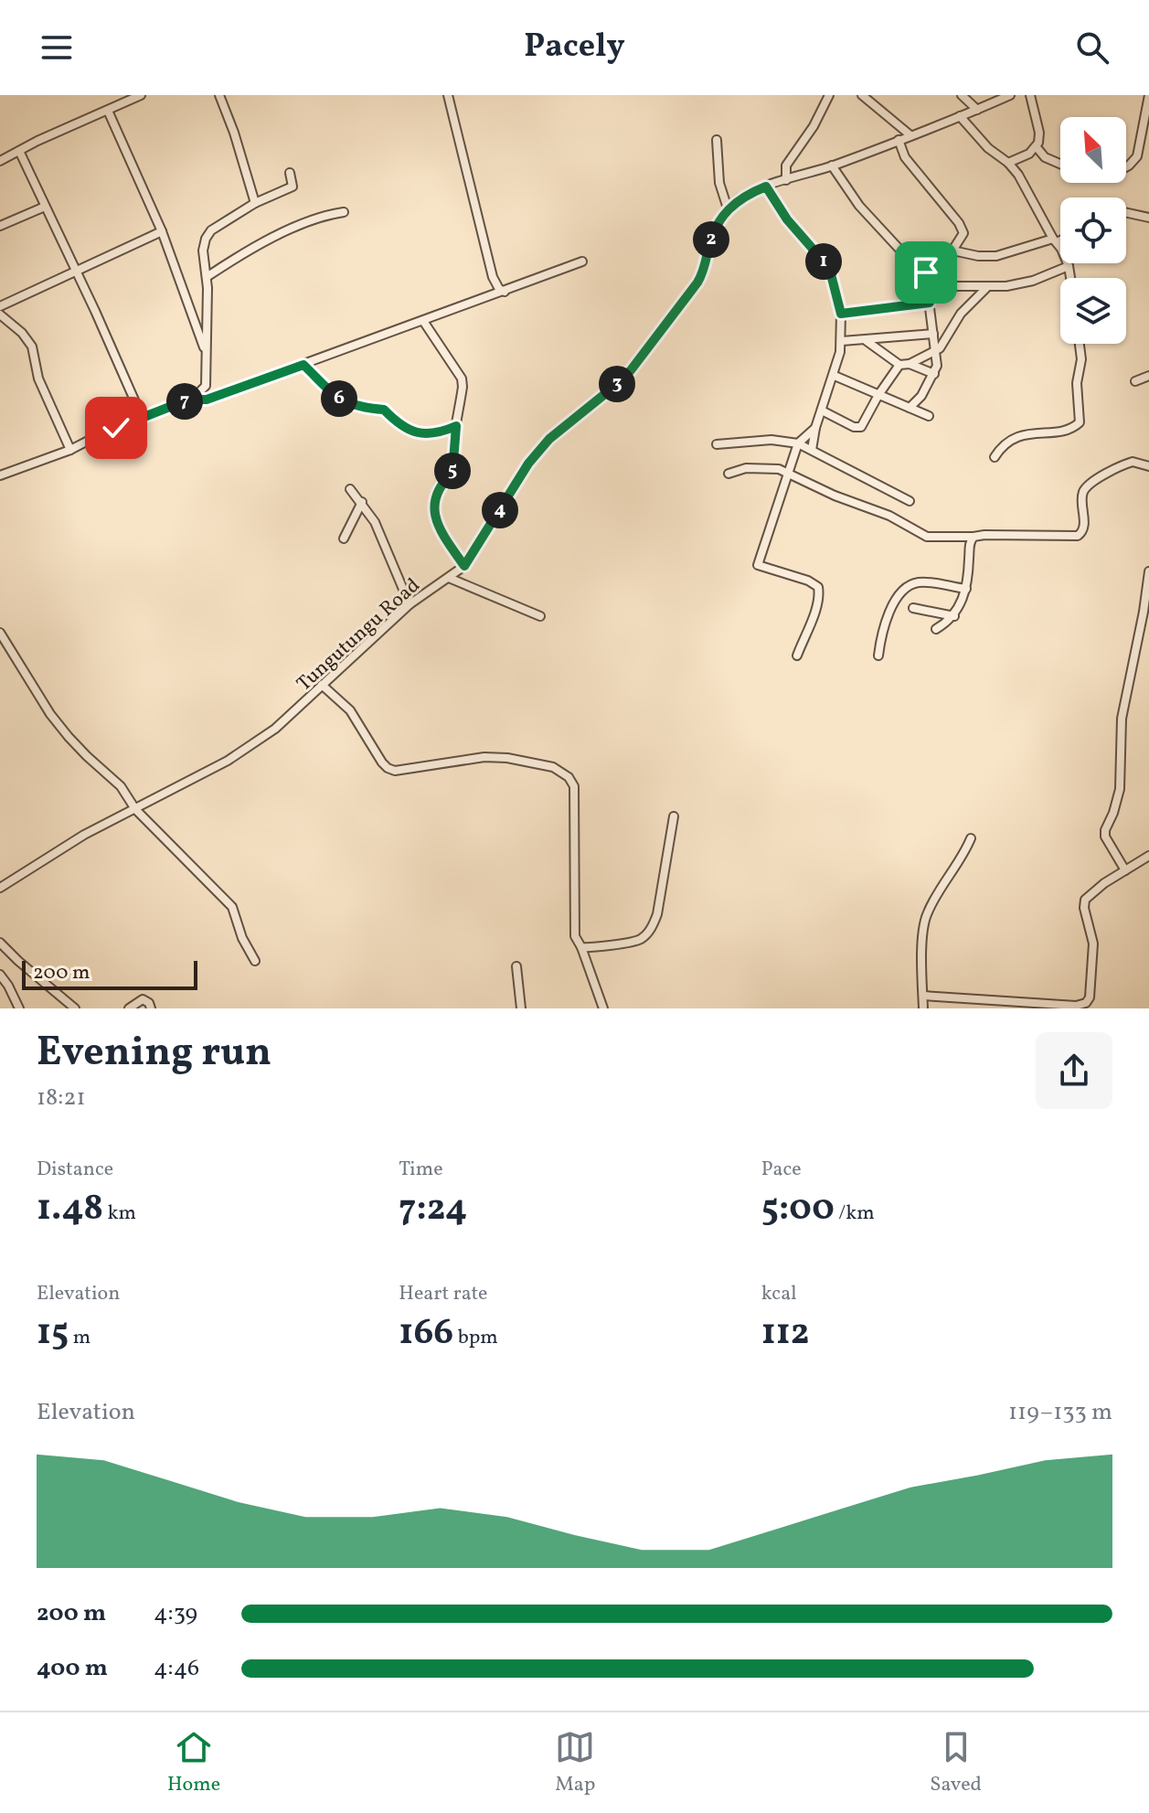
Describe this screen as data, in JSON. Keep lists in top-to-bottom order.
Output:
{
  "streets": {
    "street": ["Tungutungu Road"]
  },
  "scale_bar": "200 m",
  "north": "top left",
  "page": {
    "header": "Pacely",
    "pins": [
      "2",
      "1",
      "3",
      "6",
      "7",
      "5",
      "4"
    ],
    "scale": "200 m",
    "heading": ["Evening run", "18:21"],
    "stats": [
      ["Distance", "1.48 km"],
      ["Time", "7:24"],
      ["Pace", "5:00 /km"],
      ["Elevation", "15 m"],
      ["Heart rate", "166 bpm"],
      ["kcal", "112"]
    ],
    "chart": ["Elevation", "119–133 m"],
    "list": [
      {
        "name": "200 m",
        "note": "4:39"
      },
      {
        "name": "400 m",
        "note": "4:46"
      }
    ],
    "tabs": ["Home", "Map", "Saved"]
  }
}
